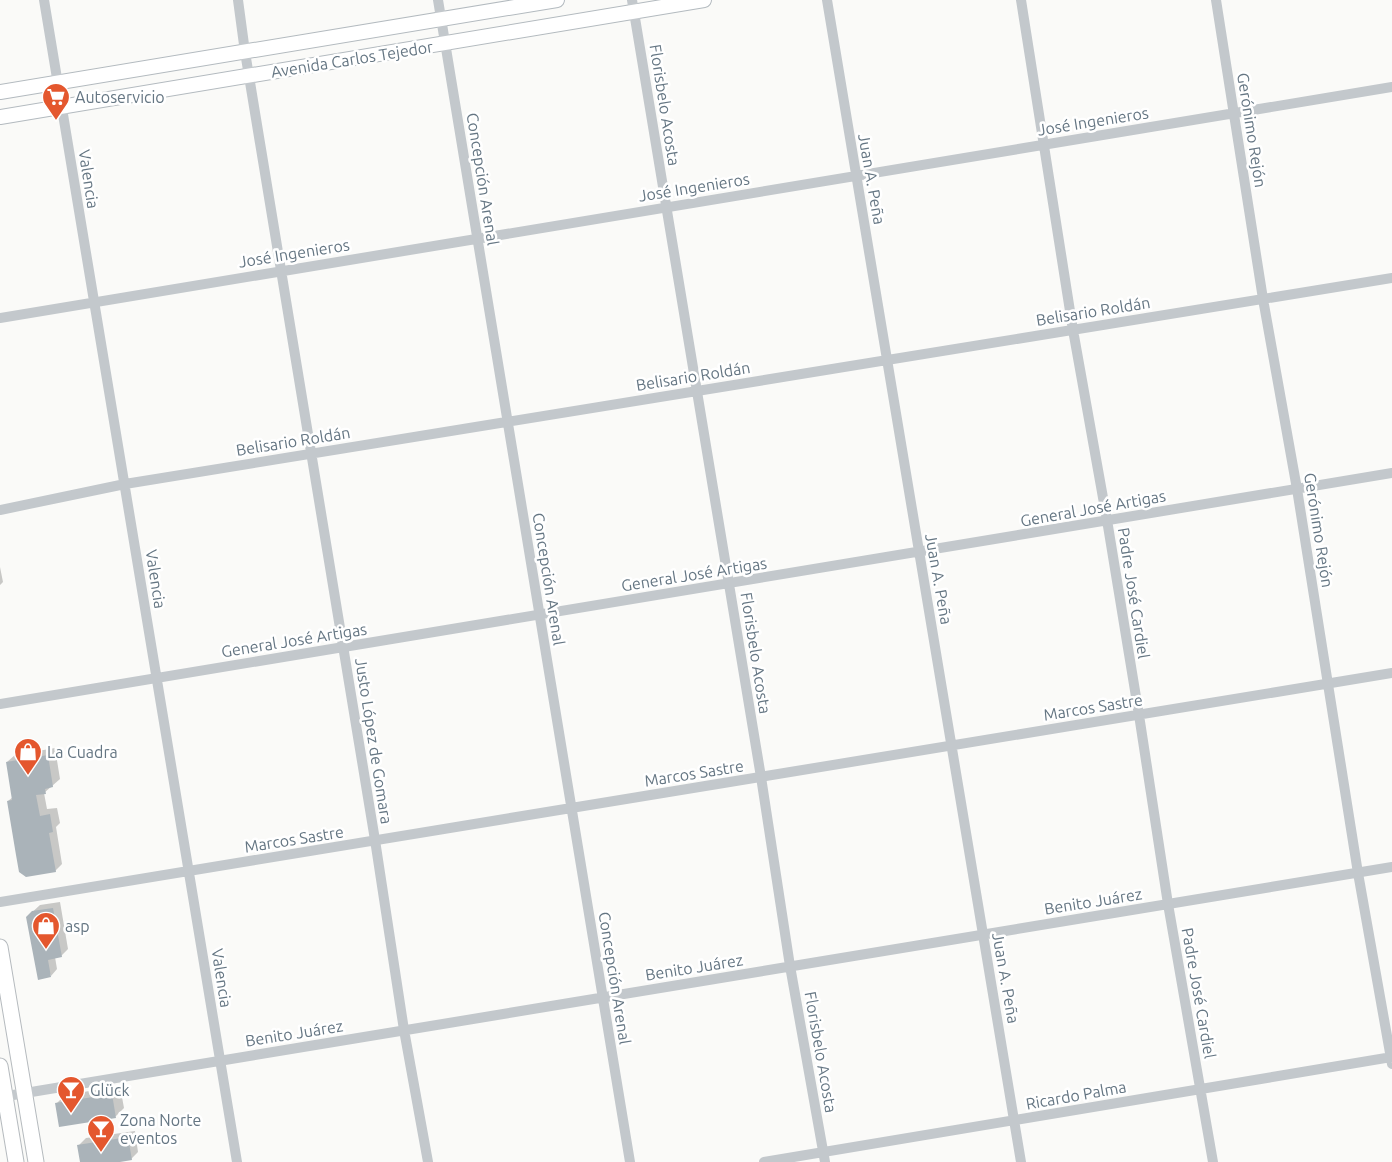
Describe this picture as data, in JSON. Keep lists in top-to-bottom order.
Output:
{
  "streets": {
    "main road": ["Avenida Carlos Tejedor"],
    "street": [
      "Florisbelo Acosta",
      "José Ingenieros",
      "Gerónimo Rejón",
      "Valencia",
      "Concepción Arenal",
      "Juan A. Peña",
      "Belisario Roldán",
      "General José Artigas",
      "Padre José Cardiel",
      "Marcos Sastre",
      "Justo López de Gomara",
      "Benito Juárez",
      "Ricardo Palma"
    ]
  },
  "crossings": [
    ["Avenida Carlos Tejedor", "Florisbelo Acosta"],
    ["Avenida Carlos Tejedor", "Valencia"],
    ["Avenida Carlos Tejedor", "Concepción Arenal"],
    ["Avenida Carlos Tejedor", "Justo López de Gomara"],
    ["Florisbelo Acosta", "José Ingenieros"],
    ["Florisbelo Acosta", "Belisario Roldán"],
    ["Florisbelo Acosta", "General José Artigas"],
    ["Florisbelo Acosta", "Marcos Sastre"],
    ["Florisbelo Acosta", "Benito Juárez"],
    ["Florisbelo Acosta", "Ricardo Palma"],
    ["José Ingenieros", "Gerónimo Rejón"],
    ["José Ingenieros", "Valencia"],
    ["José Ingenieros", "Concepción Arenal"],
    ["José Ingenieros", "Juan A. Peña"],
    ["José Ingenieros", "Padre José Cardiel"],
    ["José Ingenieros", "Justo López de Gomara"],
    ["Gerónimo Rejón", "Belisario Roldán"],
    ["Gerónimo Rejón", "General José Artigas"],
    ["Gerónimo Rejón", "Marcos Sastre"],
    ["Gerónimo Rejón", "Benito Juárez"],
    ["Gerónimo Rejón", "Ricardo Palma"],
    ["Valencia", "Belisario Roldán"],
    ["Valencia", "General José Artigas"],
    ["Valencia", "Marcos Sastre"],
    ["Valencia", "Benito Juárez"],
    ["Concepción Arenal", "Belisario Roldán"],
    ["Concepción Arenal", "General José Artigas"],
    ["Concepción Arenal", "Marcos Sastre"],
    ["Concepción Arenal", "Benito Juárez"],
    ["Juan A. Peña", "Belisario Roldán"],
    ["Juan A. Peña", "General José Artigas"],
    ["Juan A. Peña", "Marcos Sastre"],
    ["Juan A. Peña", "Benito Juárez"],
    ["Juan A. Peña", "Ricardo Palma"],
    ["Belisario Roldán", "Padre José Cardiel"],
    ["Belisario Roldán", "Justo López de Gomara"],
    ["General José Artigas", "Padre José Cardiel"],
    ["General José Artigas", "Justo López de Gomara"],
    ["Padre José Cardiel", "Marcos Sastre"],
    ["Padre José Cardiel", "Benito Juárez"],
    ["Padre José Cardiel", "Ricardo Palma"],
    ["Marcos Sastre", "Justo López de Gomara"],
    ["Justo López de Gomara", "Benito Juárez"]
  ],
  "places": {
    "supermarket": ["Autoservicio"],
    "shop": ["La Cuadra", "asp"],
    "bar": ["Glück", "Zona Norte eventos"]
  }
}
